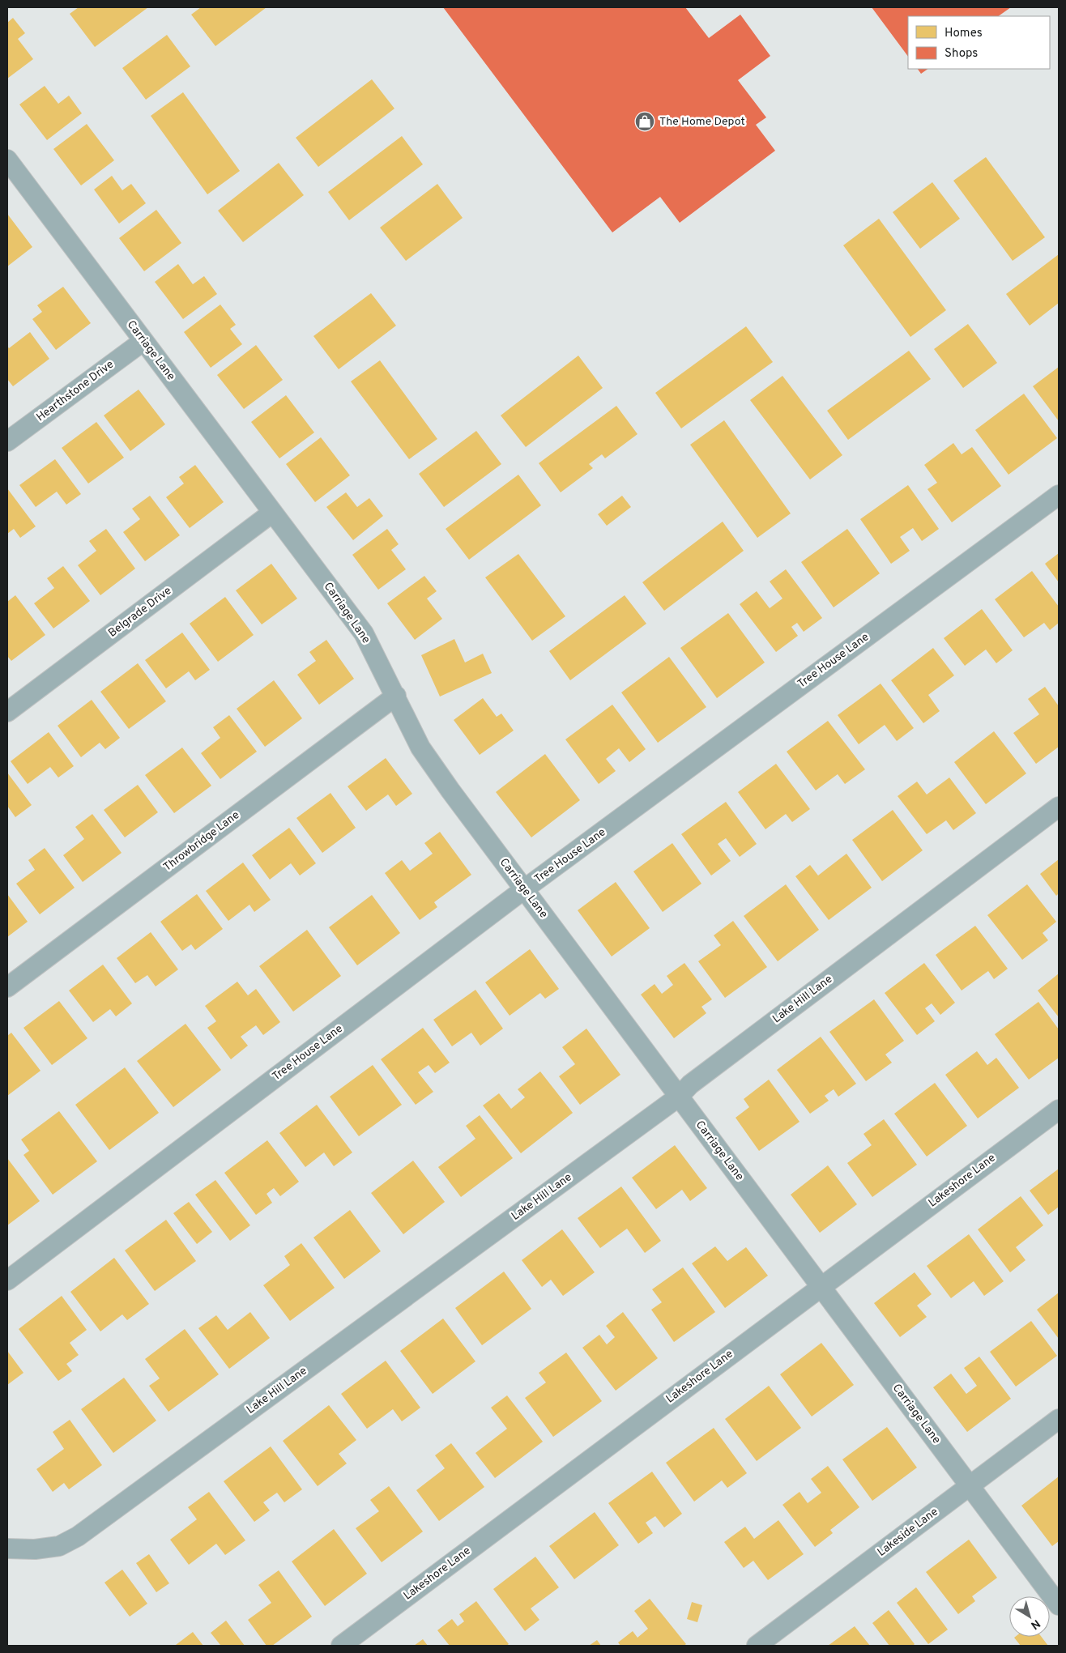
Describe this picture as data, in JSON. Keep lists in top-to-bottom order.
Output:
{
  "streets": {
    "street": [
      "Carriage Lane",
      "Hearthstone Drive",
      "Belgrade Drive",
      "Tree House Lane",
      "Throwbridge Lane",
      "Lake Hill Lane",
      "Lakeshore Lane",
      "Lakeside Lane"
    ]
  },
  "crossings": [
    ["Carriage Lane", "Hearthstone Drive"],
    ["Carriage Lane", "Belgrade Drive"],
    ["Carriage Lane", "Tree House Lane"],
    ["Carriage Lane", "Throwbridge Lane"],
    ["Carriage Lane", "Lake Hill Lane"],
    ["Carriage Lane", "Lakeshore Lane"],
    ["Carriage Lane", "Lakeside Lane"]
  ],
  "places": {
    "shop": ["The Home Depot"]
  },
  "legend": ["Homes", "Shops"],
  "north": "bottom right"
}
